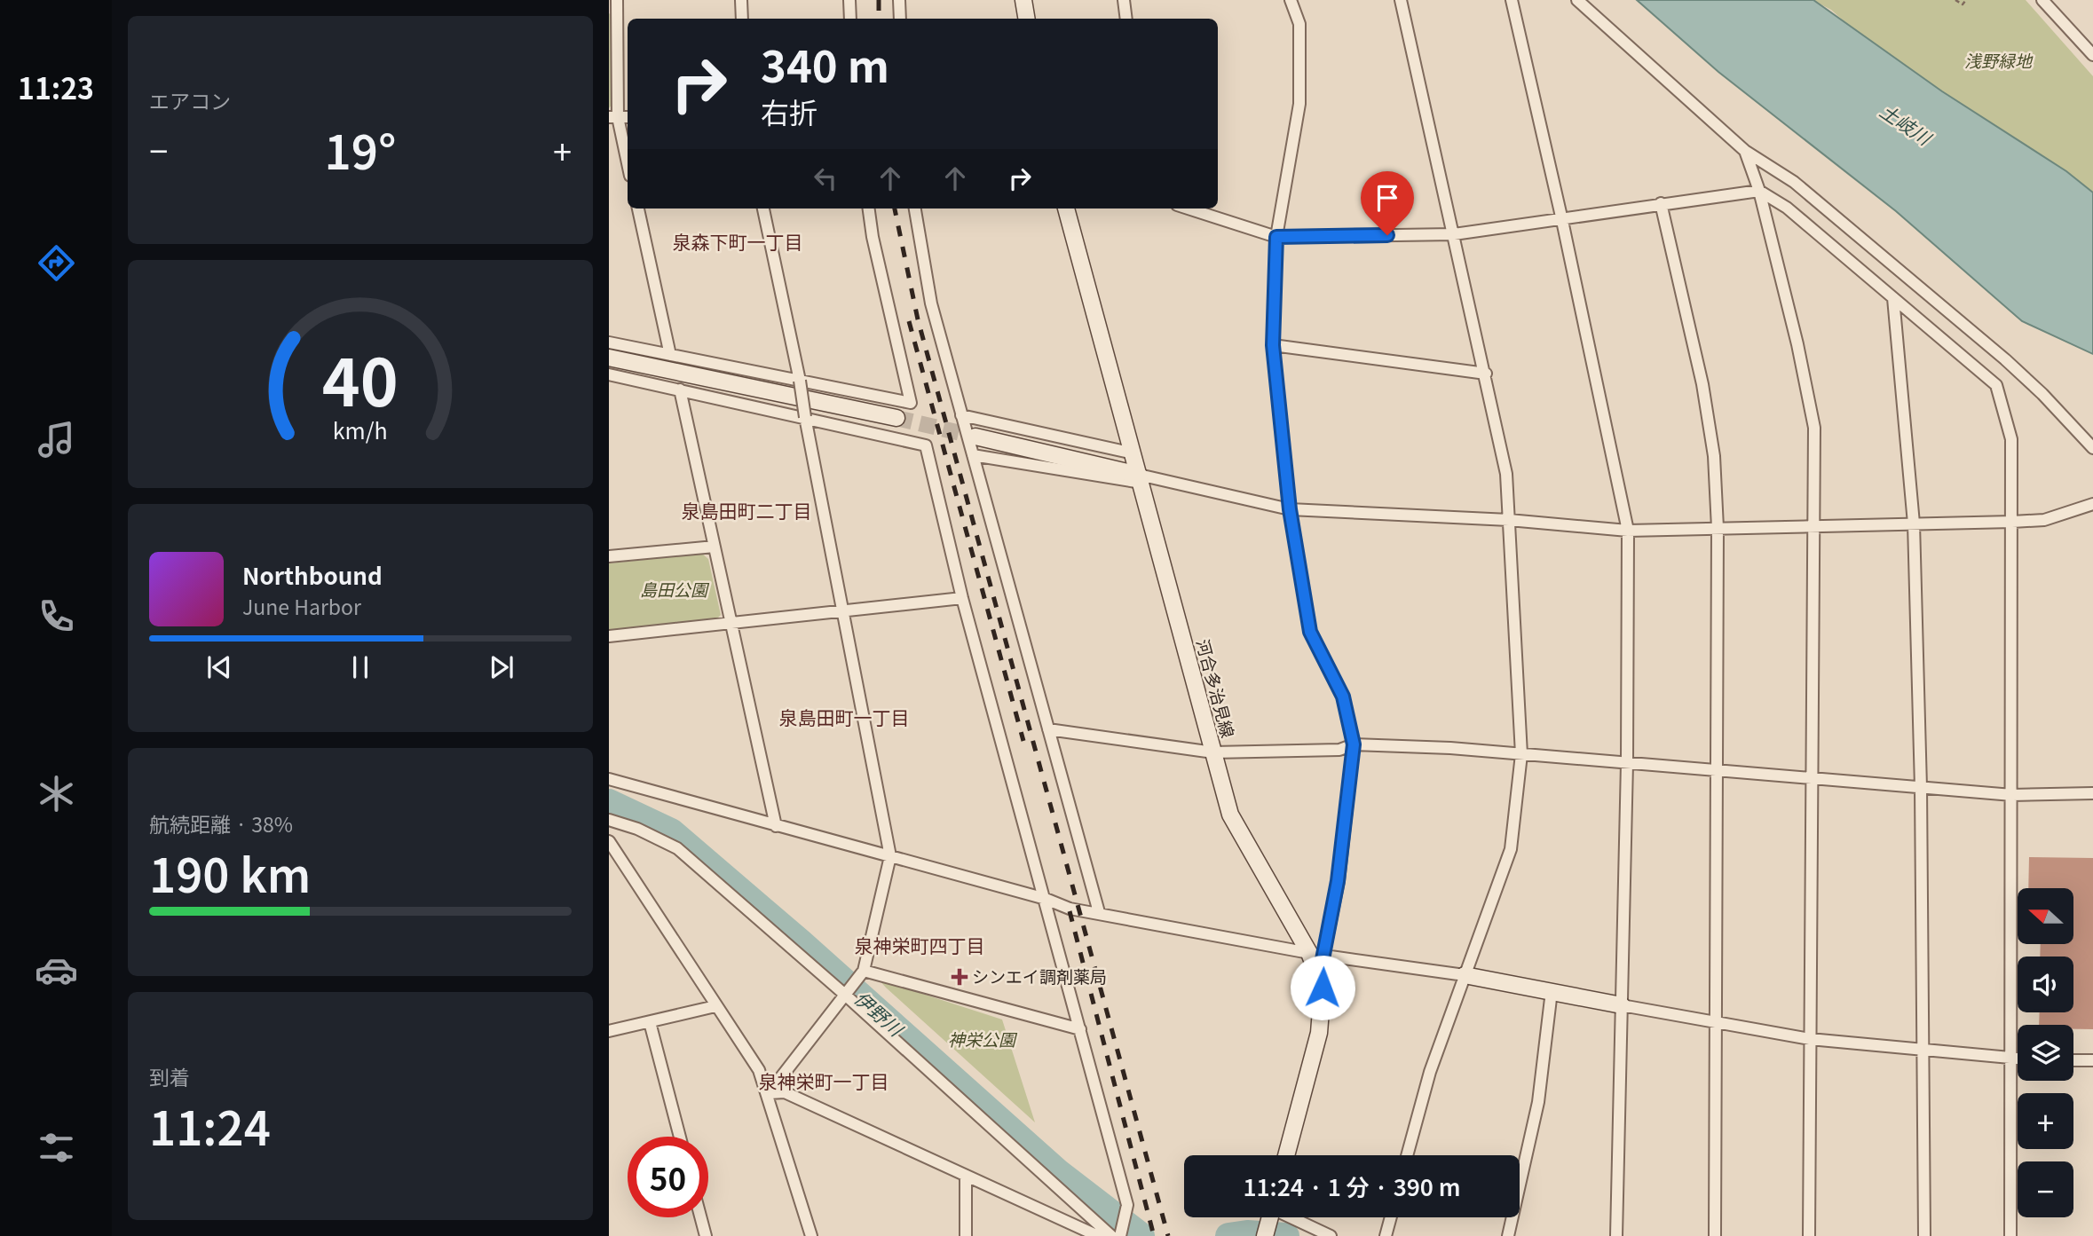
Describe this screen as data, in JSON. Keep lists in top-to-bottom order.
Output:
{
  "streets": {
    "main road": ["河合多治見線"]
  },
  "districts": [
    "泉森下町一丁目",
    "泉島田町二丁目",
    "泉島田町一丁目",
    "泉神栄町四丁目",
    "泉神栄町一丁目"
  ],
  "water": ["土岐川", "伊野川"],
  "parks": ["浅野緑地", "島田公園", "神栄公園"],
  "places": {
    "health": ["シンエイ調剤薬局"]
  },
  "north": "left",
  "page": {
    "tabs": "11:23",
    "tile": [
      "エアコン",
      ["航続距離 · 38%", "190 km"],
      ["到着", "11:24"]
    ],
    "turn": ["340 m", "右折"],
    "heat": ["−", "19°", "+"],
    "song": ["Northbound", "June Harbor"],
    "map_buttons": ["+", "−"],
    "limit": "50",
    "trip": "11:24 · 1 分 · 390 m",
    "gauge": ["40", "km/h"]
  }
}
